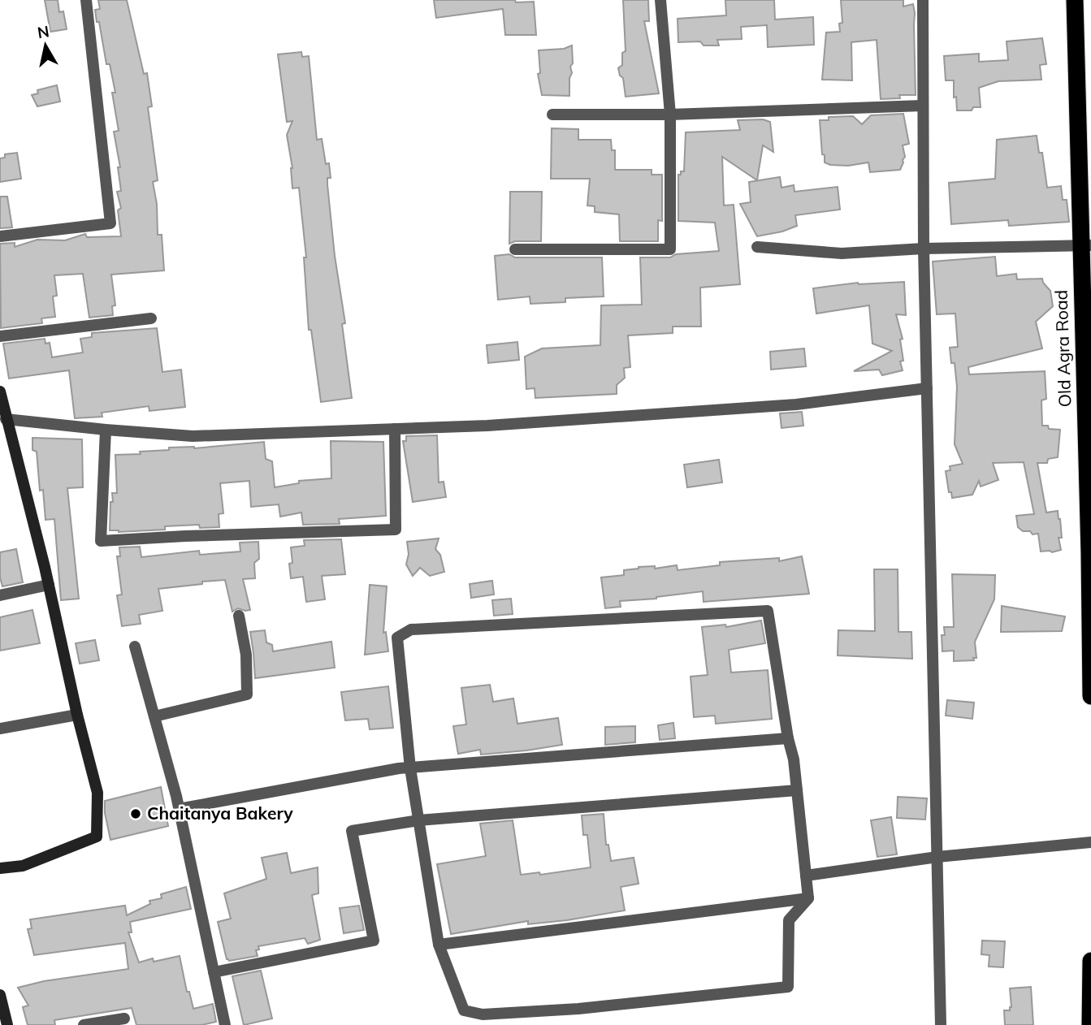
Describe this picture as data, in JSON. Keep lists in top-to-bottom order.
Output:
{
  "streets": {
    "highway": ["Old Agra Road"]
  },
  "places": ["Chaitanya Bakery"],
  "north": "top"
}
